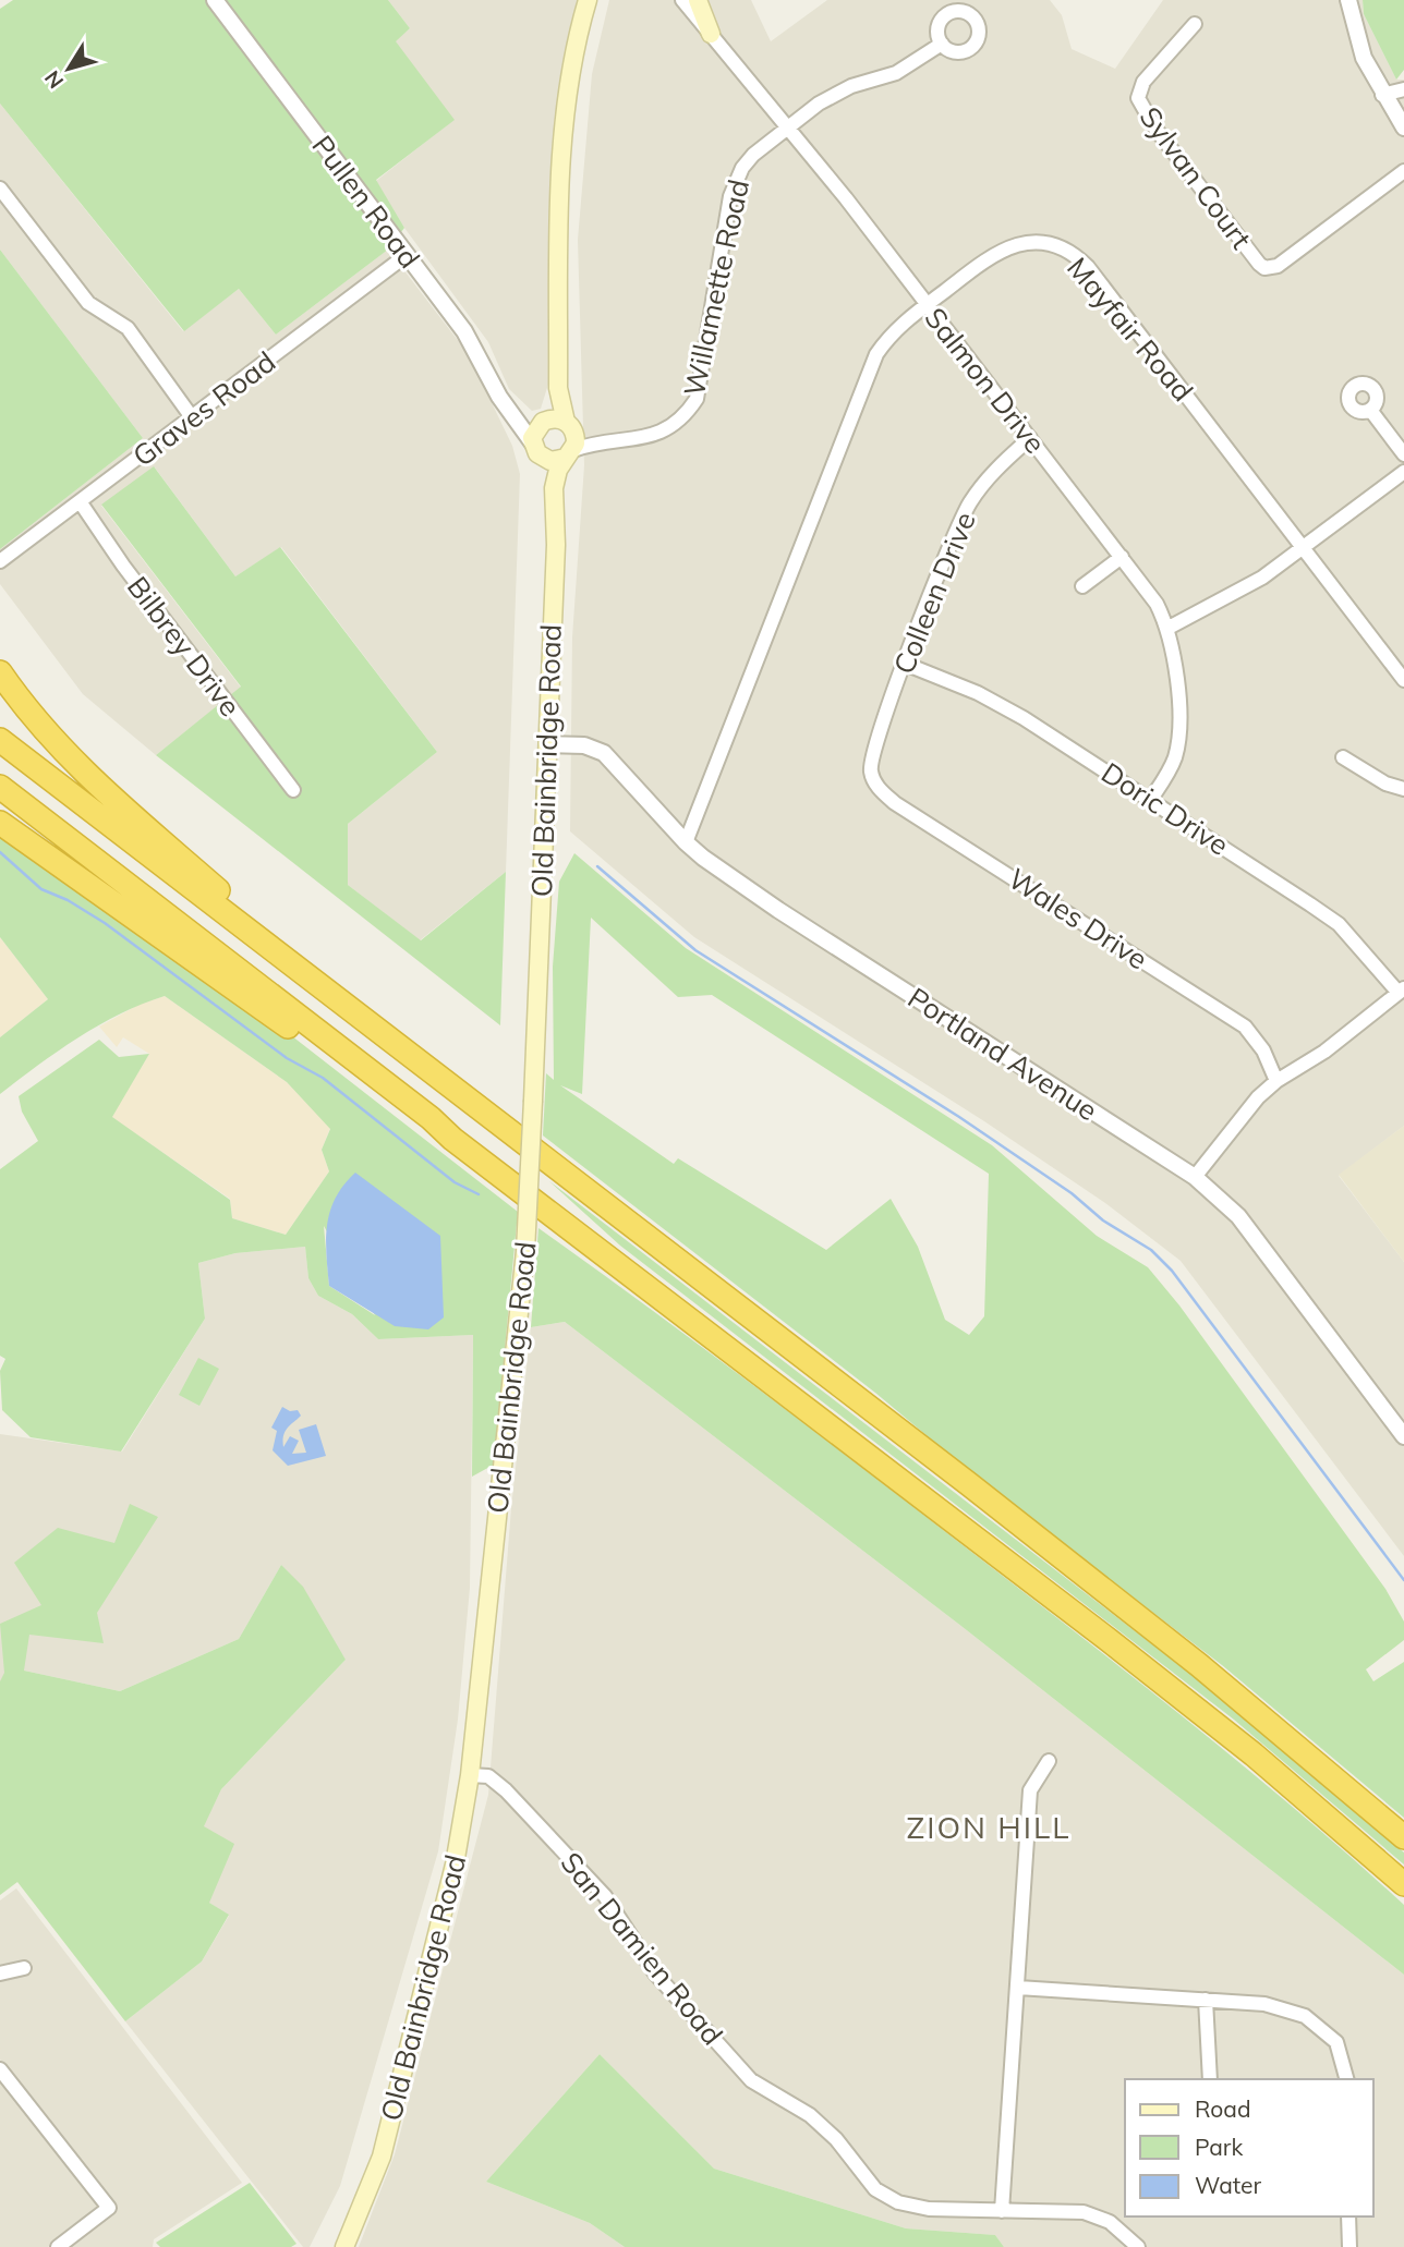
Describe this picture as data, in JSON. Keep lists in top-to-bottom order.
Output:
{
  "streets": {
    "main road": ["Old Bainbridge Road"],
    "street": [
      "Sylvan Court",
      "Pullen Road",
      "Willamette Road",
      "Mayfair Road",
      "Salmon Drive",
      "Graves Road",
      "Colleen Drive",
      "Bilbrey Drive",
      "Doric Drive",
      "Wales Drive",
      "Portland Avenue",
      "San Damien Road"
    ]
  },
  "crossings": [
    ["Pullen Road", "Willamette Road"],
    ["Pullen Road", "Graves Road"],
    ["Pullen Road", "Old Bainbridge Road"],
    ["Willamette Road", "Salmon Drive"],
    ["Willamette Road", "Old Bainbridge Road"],
    ["Mayfair Road", "Salmon Drive"],
    ["Mayfair Road", "Portland Avenue"],
    ["Salmon Drive", "Colleen Drive"],
    ["Salmon Drive", "Doric Drive"],
    ["Graves Road", "Bilbrey Drive"],
    ["Colleen Drive", "Doric Drive"],
    ["Colleen Drive", "Wales Drive"],
    ["Old Bainbridge Road", "Portland Avenue"],
    ["Old Bainbridge Road", "San Damien Road"]
  ],
  "districts": ["ZION HILL"],
  "legend": ["Road", "Park", "Water"],
  "north": "bottom left"
}
